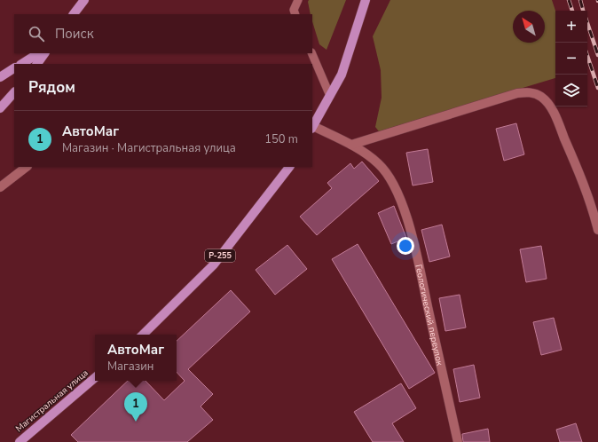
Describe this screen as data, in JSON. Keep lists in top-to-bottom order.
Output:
{
  "streets": {
    "main road": ["Р-255", "Магистральная улица"],
    "street": ["Геологический переулок"]
  },
  "north": "top left",
  "page": {
    "map_buttons": ["+", "−"],
    "search": "Поиск",
    "heading": "Рядом",
    "list": [
      {
        "mark": "1",
        "name": "АвтоМаг",
        "note": "Магазин · Магистральная улица",
        "value": "150 m"
      }
    ],
    "popup": ["АвтоМаг", "Магазин"],
    "pins": "1"
  }
}
